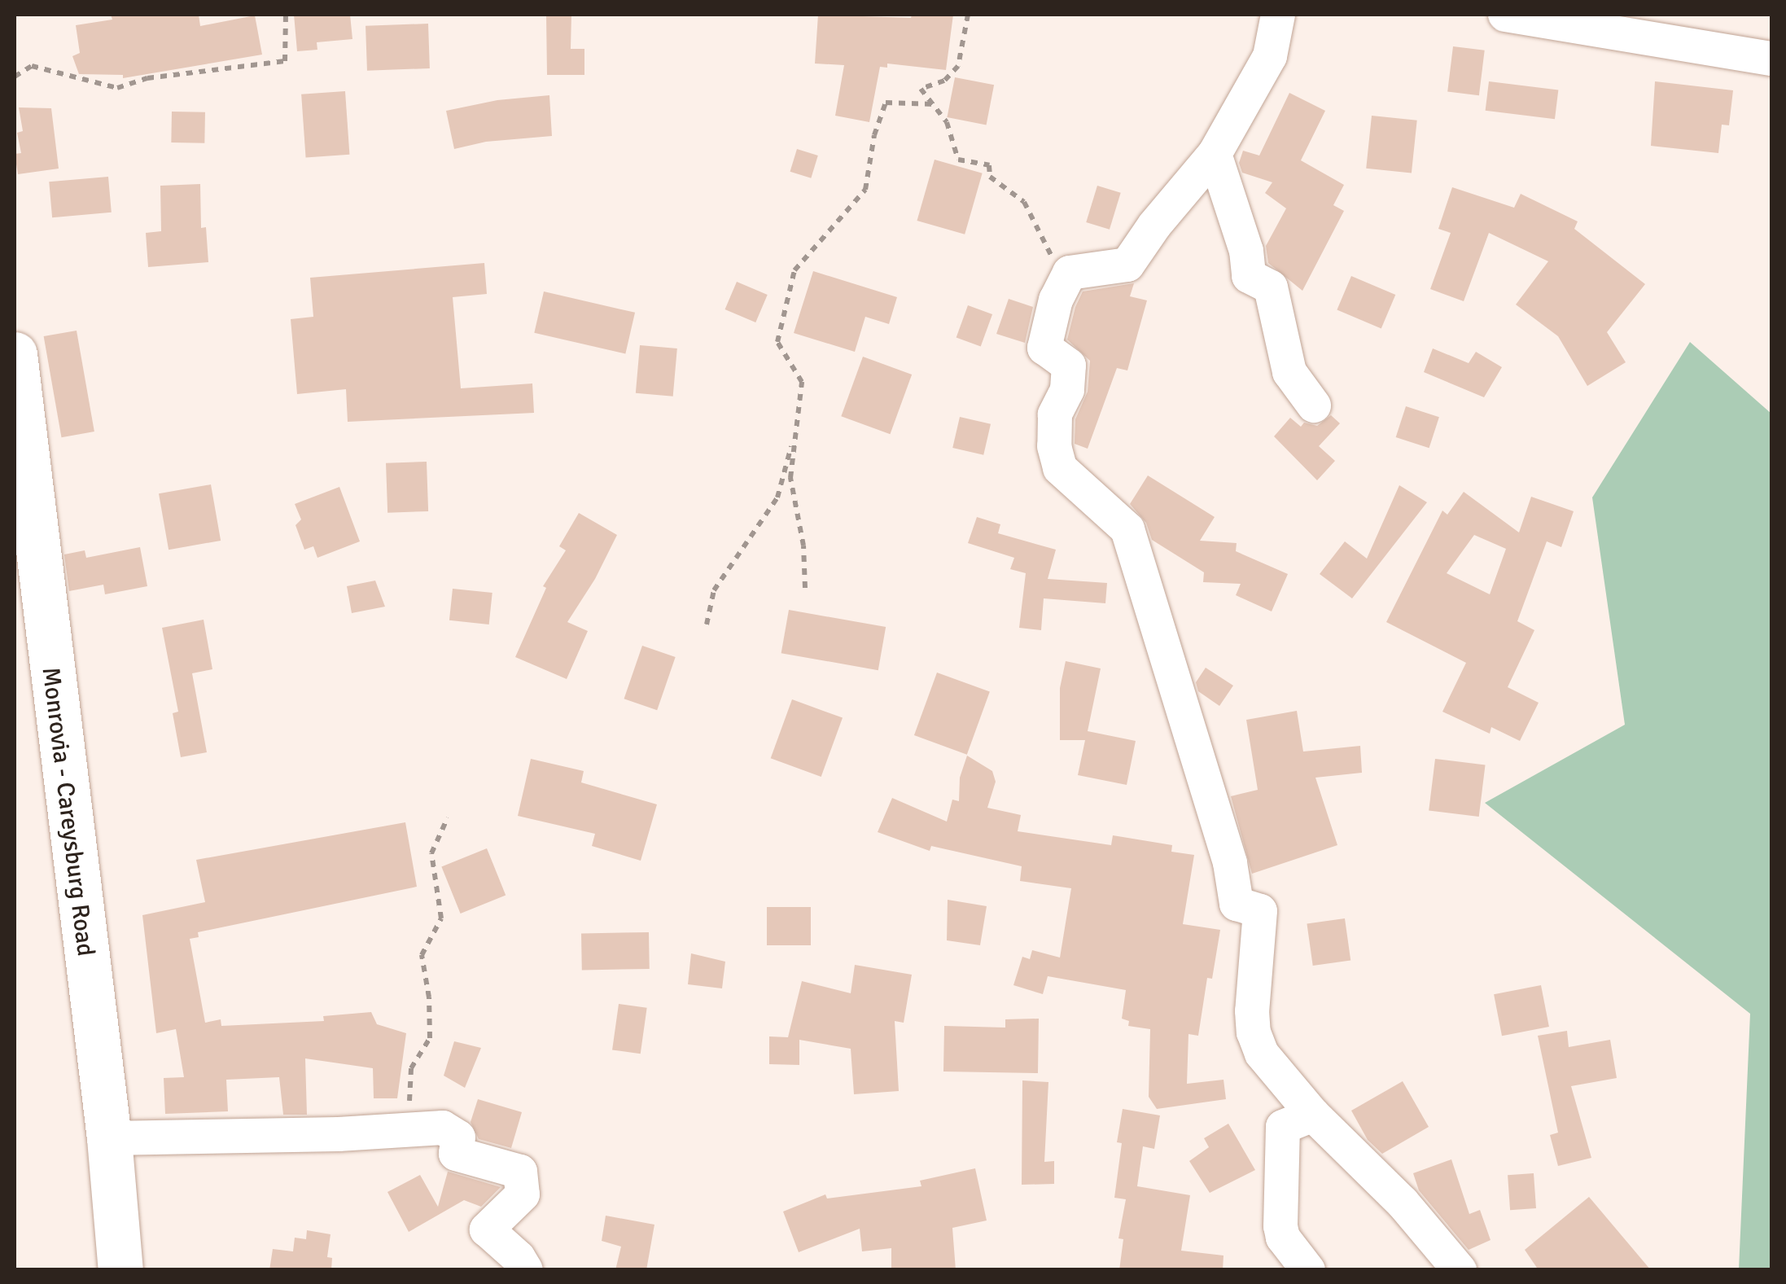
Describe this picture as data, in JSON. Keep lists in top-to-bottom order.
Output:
{
  "streets": {
    "main road": ["Monrovia - Careysburg Road"]
  }
}
